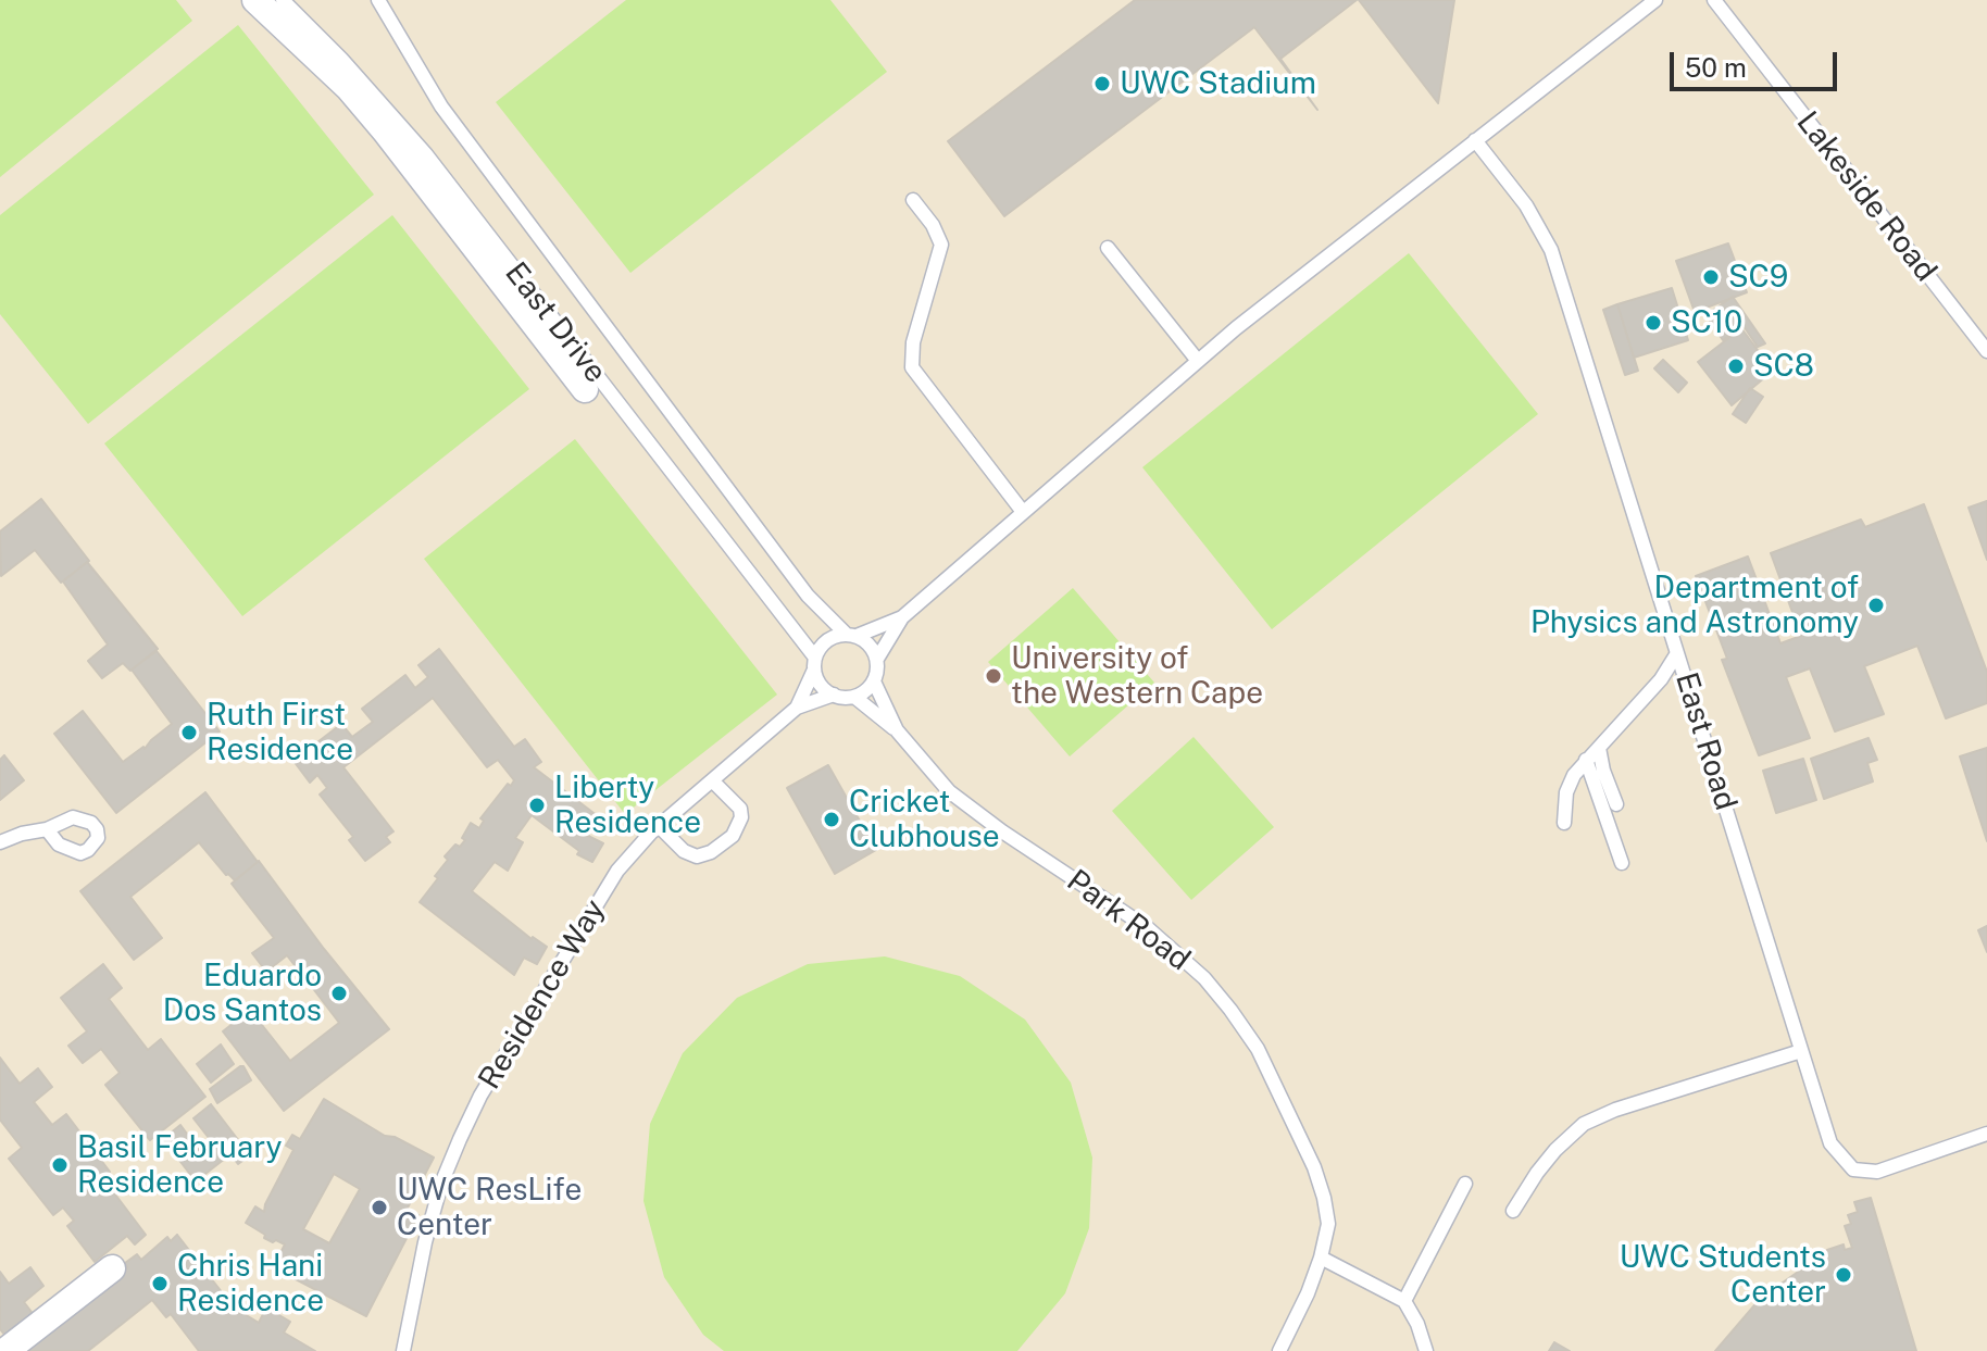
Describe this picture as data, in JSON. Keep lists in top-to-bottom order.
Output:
{
  "streets": {
    "lane": [
      "Lakeside Road",
      "East Drive",
      "East Road",
      "Park Road",
      "Residence Way"
    ]
  },
  "crossings": [
    ["East Drive", "Park Road"],
    ["East Drive", "Residence Way"],
    ["Park Road", "Residence Way"]
  ],
  "places": [
    "UWC Stadium",
    "SC9",
    "SC10",
    "SC8",
    "Department of Physics and Astronomy",
    "University of the Western Cape",
    "Ruth First Residence",
    "Liberty Residence",
    "Cricket Clubhouse",
    "Eduardo Dos Santos",
    "Basil February Residence",
    "UWC ResLife Center",
    "UWC Students Center",
    "Chris Hani Residence"
  ],
  "scale_bar": "50 m"
}
